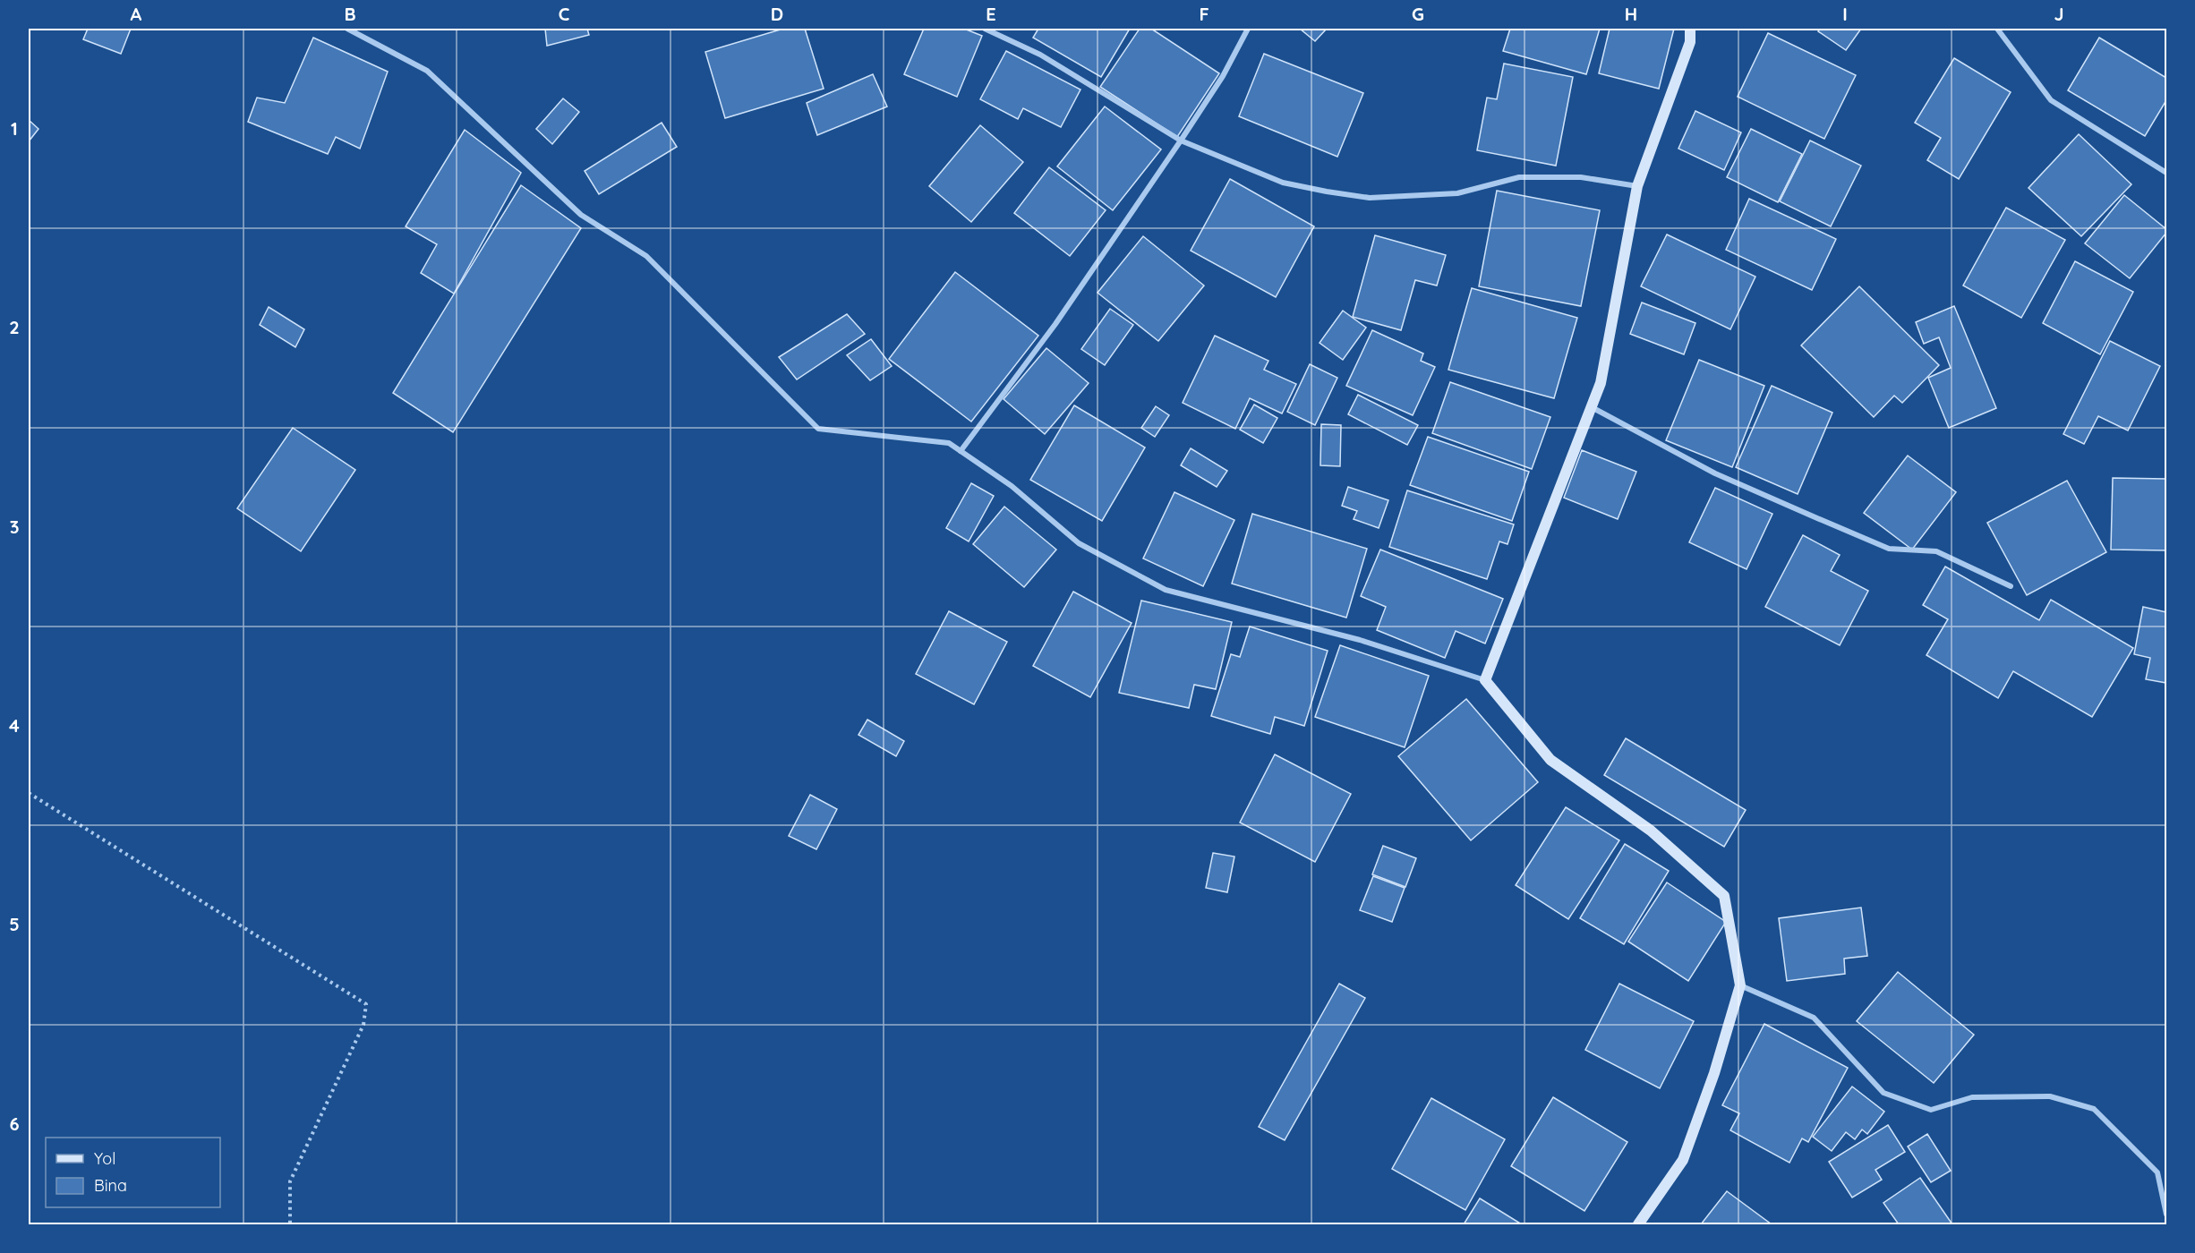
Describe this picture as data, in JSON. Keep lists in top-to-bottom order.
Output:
{
  "legend": ["Yol", "Bina"],
  "grid": {
    "columns": [
      "A",
      "B",
      "C",
      "D",
      "E",
      "F",
      "G",
      "H",
      "I",
      "J"
    ],
    "rows": [
      "1",
      "2",
      "3",
      "4",
      "5",
      "6"
    ]
  }
}
